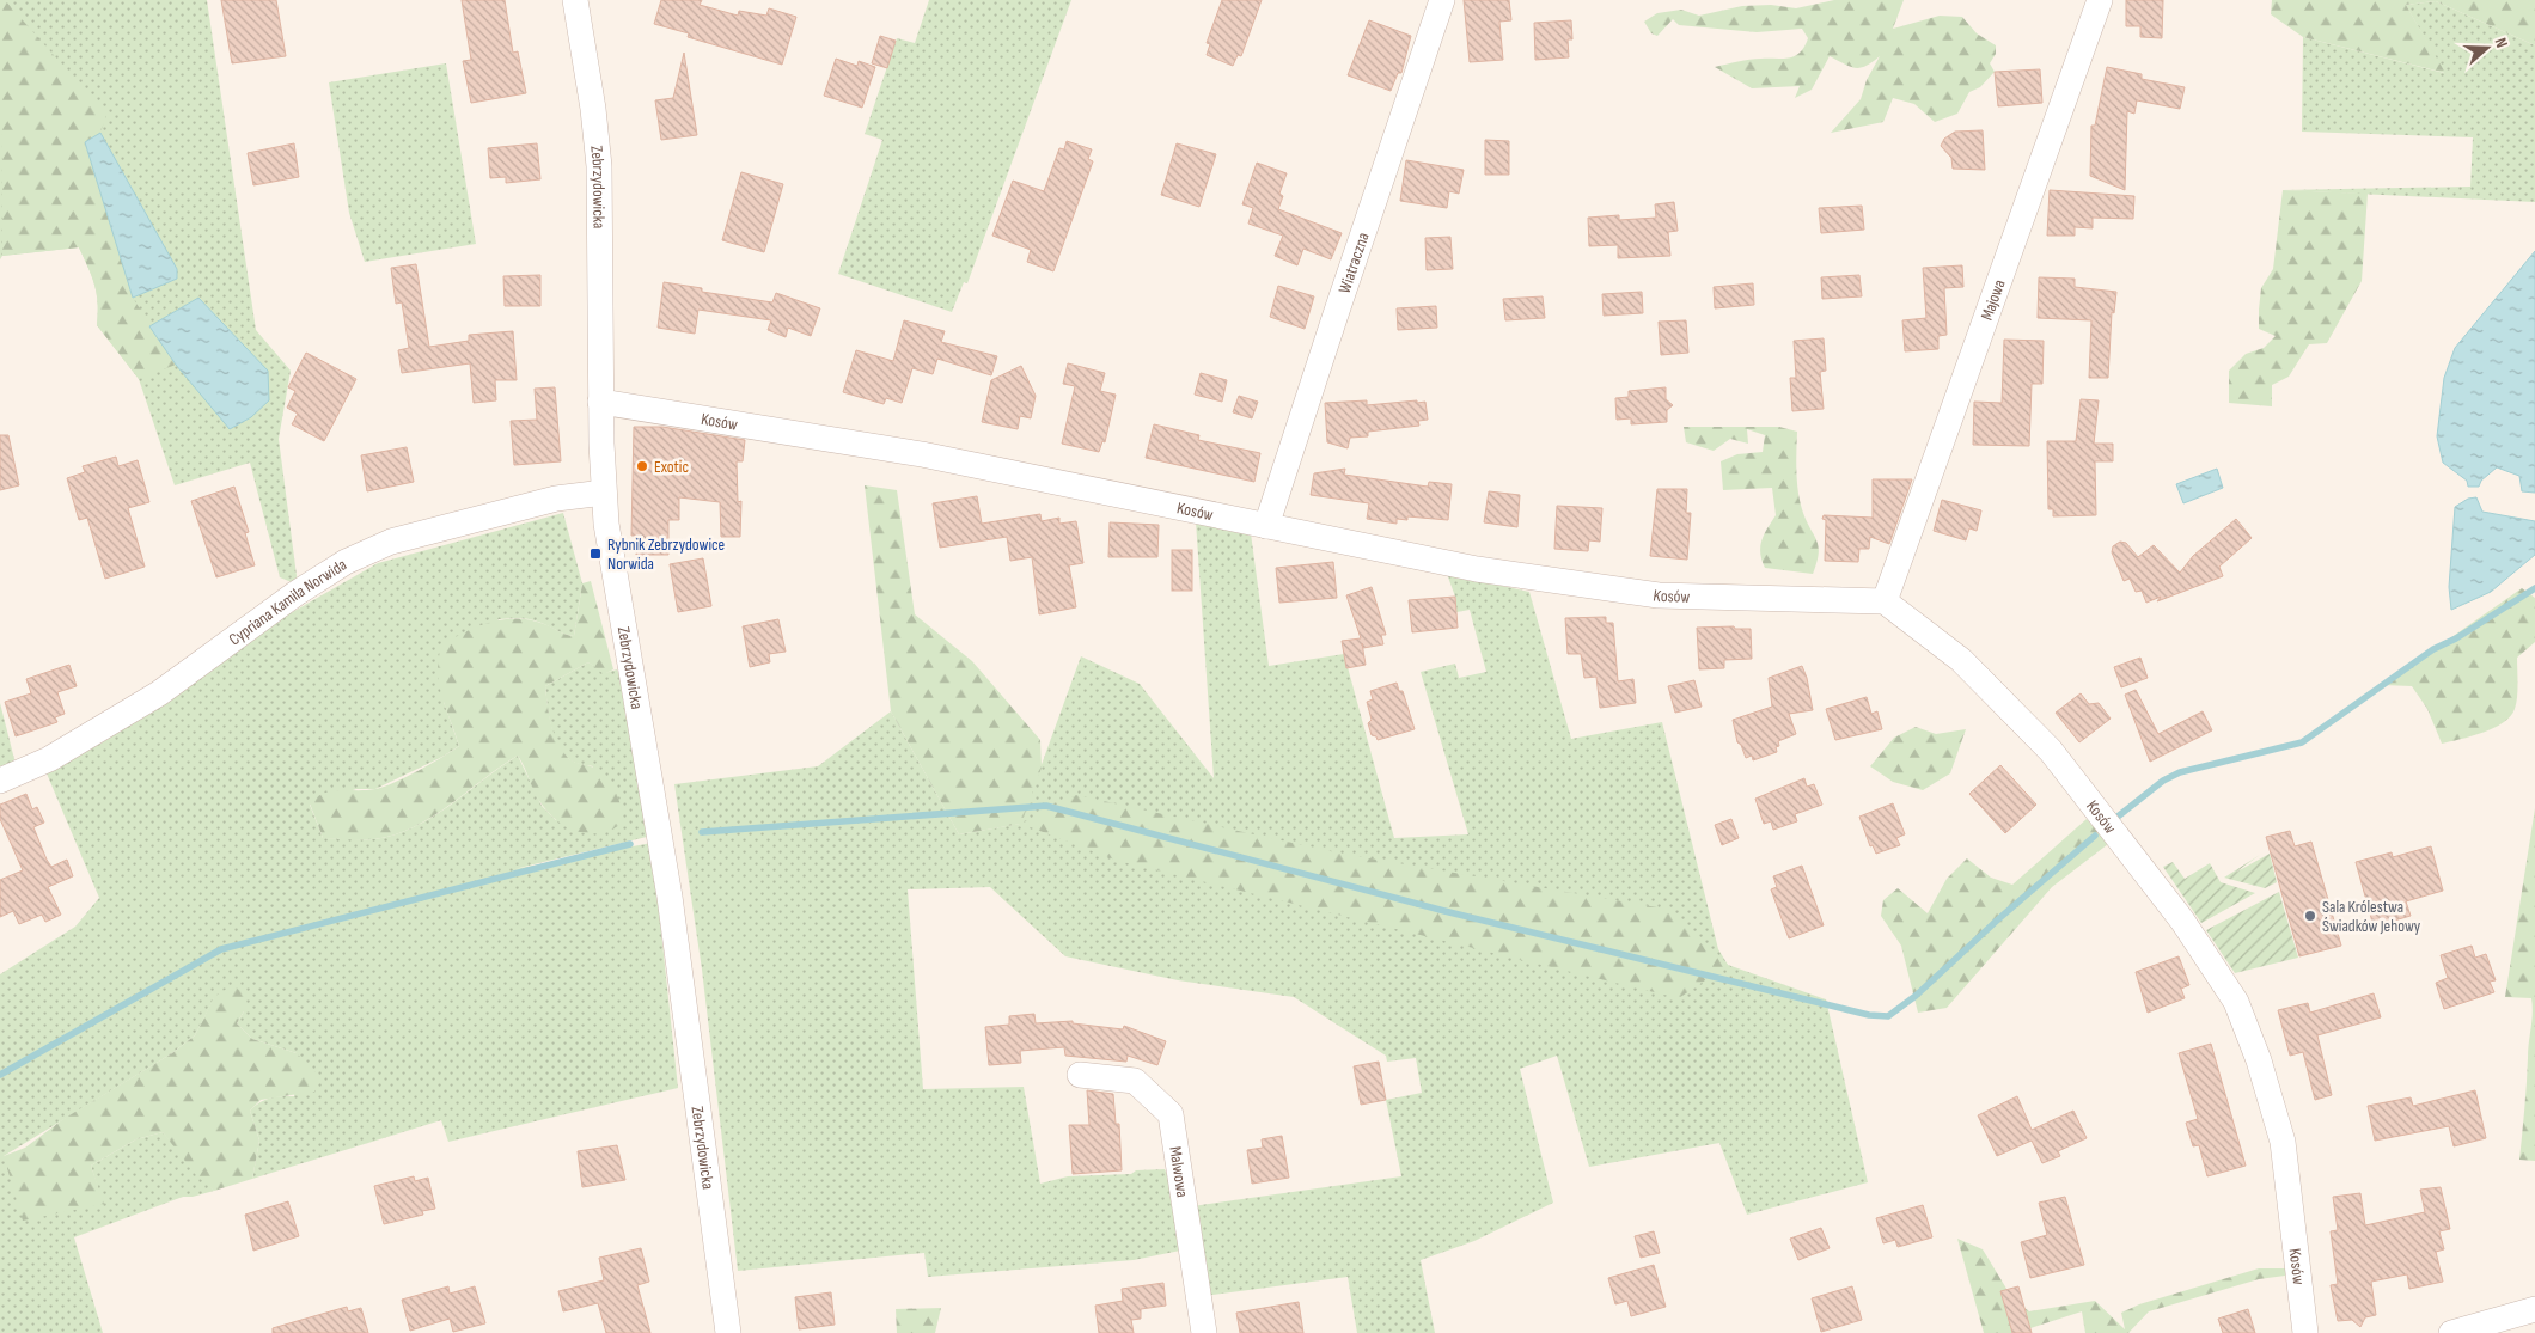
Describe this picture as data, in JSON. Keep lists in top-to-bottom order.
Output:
{
  "streets": {
    "street": [
      "Zebrzydowicka",
      "Wiatraczna",
      "Majowa",
      "Kosów",
      "Cypriana Kamila Norwida",
      "Malwowa"
    ]
  },
  "crossings": [
    ["Zebrzydowicka", "Kosów"],
    ["Zebrzydowicka", "Cypriana Kamila Norwida"],
    ["Wiatraczna", "Kosów"],
    ["Majowa", "Kosów"]
  ],
  "places": {
    "other": ["Exotic", "Sala Królestwa Świadków Jehowy"],
    "transit": ["Rybnik Zebrzydowice Norwida"]
  },
  "north": "right"
}
